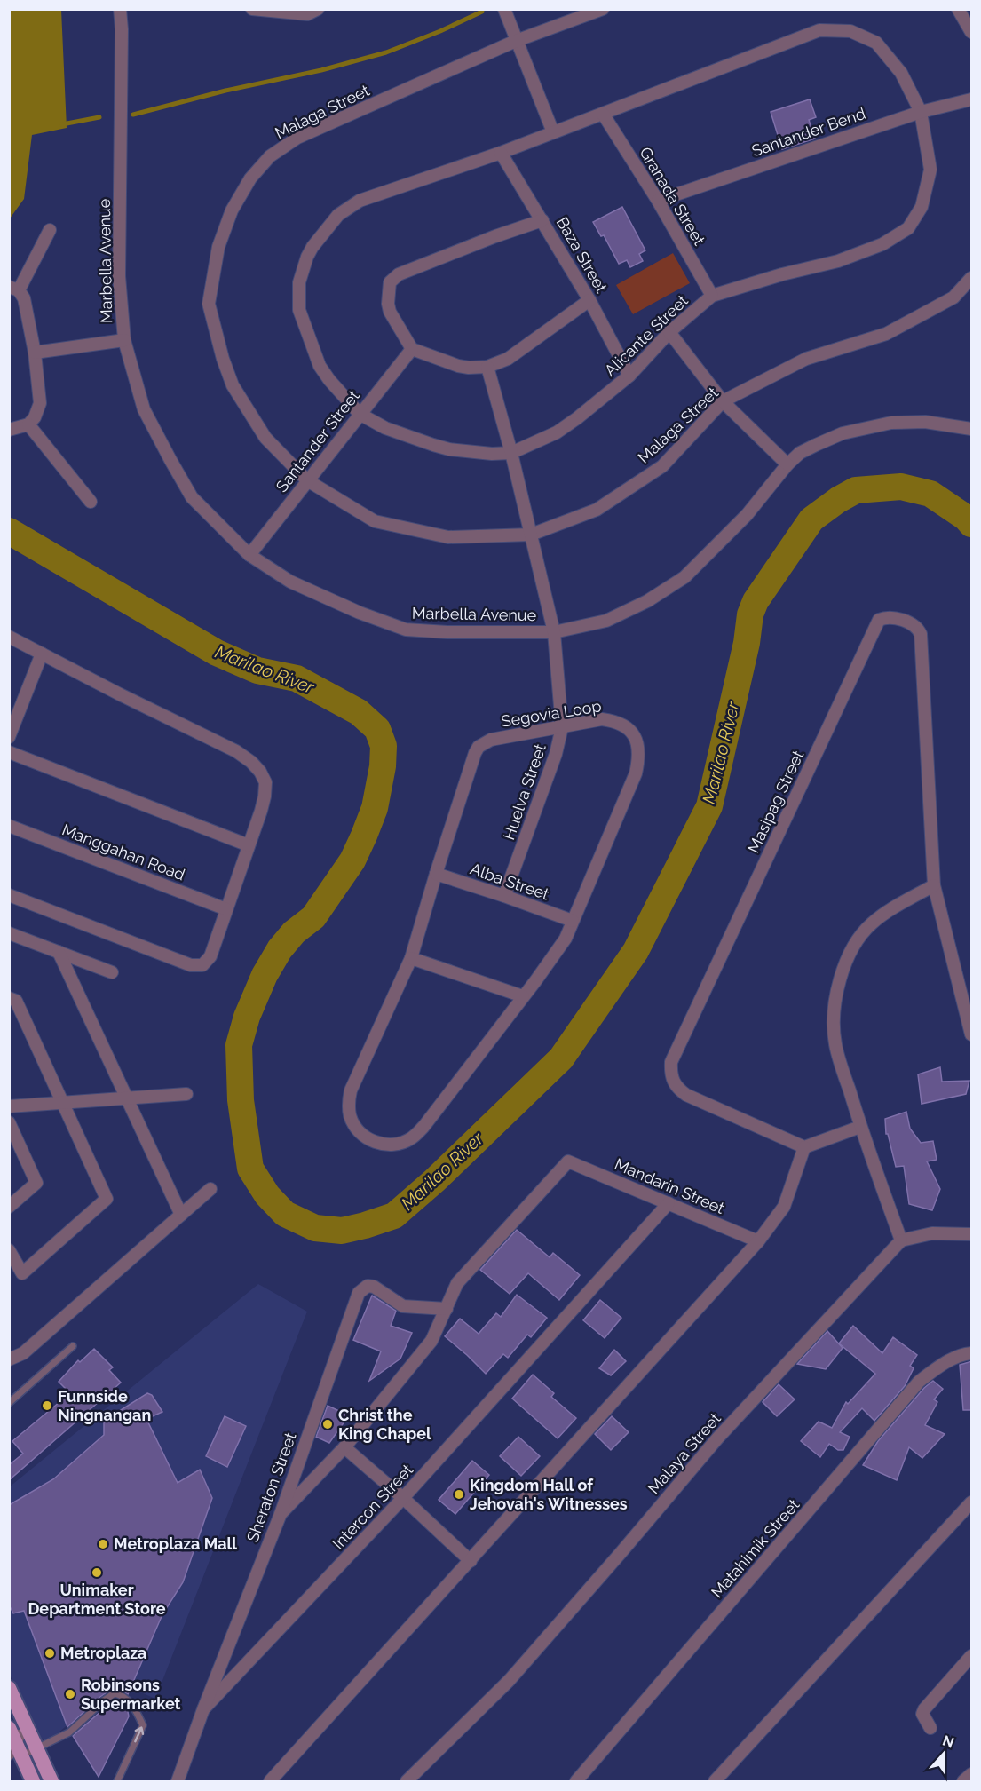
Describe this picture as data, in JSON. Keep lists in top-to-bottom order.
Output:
{
  "streets": {
    "street": [
      "Malaga Street",
      "Santander Bend",
      "Granada Street",
      "Baza Street",
      "Marbella Avenue",
      "Alicante Street",
      "Santander Street",
      "Segovia Loop",
      "Huelva Street",
      "Masipag Street",
      "Manggahan Road",
      "Alba Street",
      "Mandarin Street",
      "Malaya Street",
      "Sheraton Street",
      "Intercon Street",
      "Matahimik Street"
    ]
  },
  "crossings": [
    ["Malaga Street", "Santander Street"],
    ["Malaga Street", "Huelva Street"],
    ["Santander Bend", "Granada Street"],
    ["Santander Bend", "Alicante Street"],
    ["Granada Street", "Alicante Street"],
    ["Baza Street", "Alicante Street"],
    ["Marbella Avenue", "Santander Street"],
    ["Marbella Avenue", "Huelva Street"],
    ["Alicante Street", "Santander Street"],
    ["Alicante Street", "Huelva Street"],
    ["Segovia Loop", "Huelva Street"],
    ["Segovia Loop", "Alba Street"],
    ["Huelva Street", "Alba Street"],
    ["Mandarin Street", "Sheraton Street"],
    ["Mandarin Street", "Intercon Street"],
    ["Sheraton Street", "Intercon Street"]
  ],
  "water": ["Marilao River"],
  "places": [
    "Funnside Ningnangan",
    "Christ the King Chapel",
    "Kingdom Hall of Jehovah's Witnesses",
    "Metroplaza Mall",
    "Unimaker Department Store",
    "Metroplaza",
    "Robinsons Supermarket"
  ],
  "north": "top"
}
